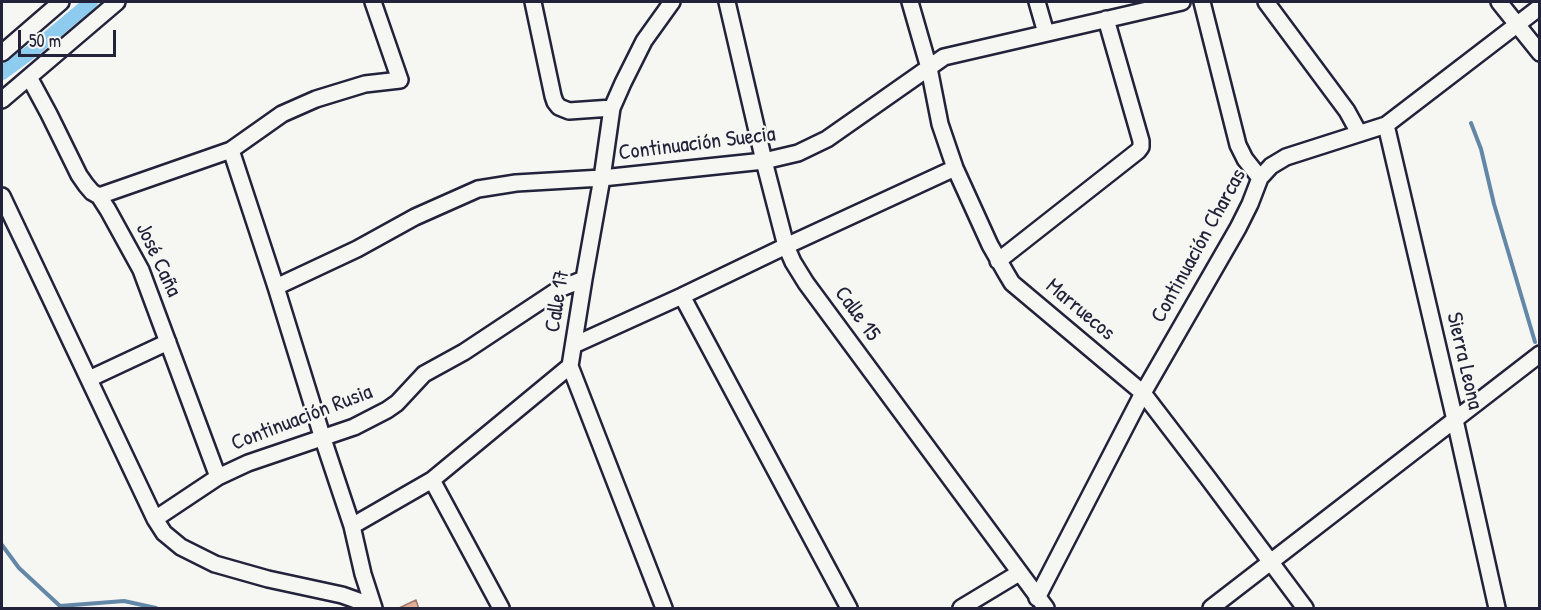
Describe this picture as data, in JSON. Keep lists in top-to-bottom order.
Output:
{
  "streets": {
    "street": [
      "Continuación Suecia",
      "Continuación Charcas",
      "José Caña",
      "Calle 17",
      "Marruecos",
      "Calle 15",
      "Sierra Leona",
      "Continuación Rusia"
    ]
  },
  "crossings": [
    ["Continuación Suecia", "Calle 17"],
    ["Continuación Suecia", "Marruecos"],
    ["Continuación Suecia", "Calle 15"],
    ["Continuación Charcas", "Marruecos"],
    ["Continuación Charcas", "Calle 15"],
    ["Continuación Charcas", "Sierra Leona"],
    ["José Caña", "Continuación Rusia"],
    ["Calle 17", "Continuación Rusia"]
  ],
  "scale_bar": "50 m"
}
